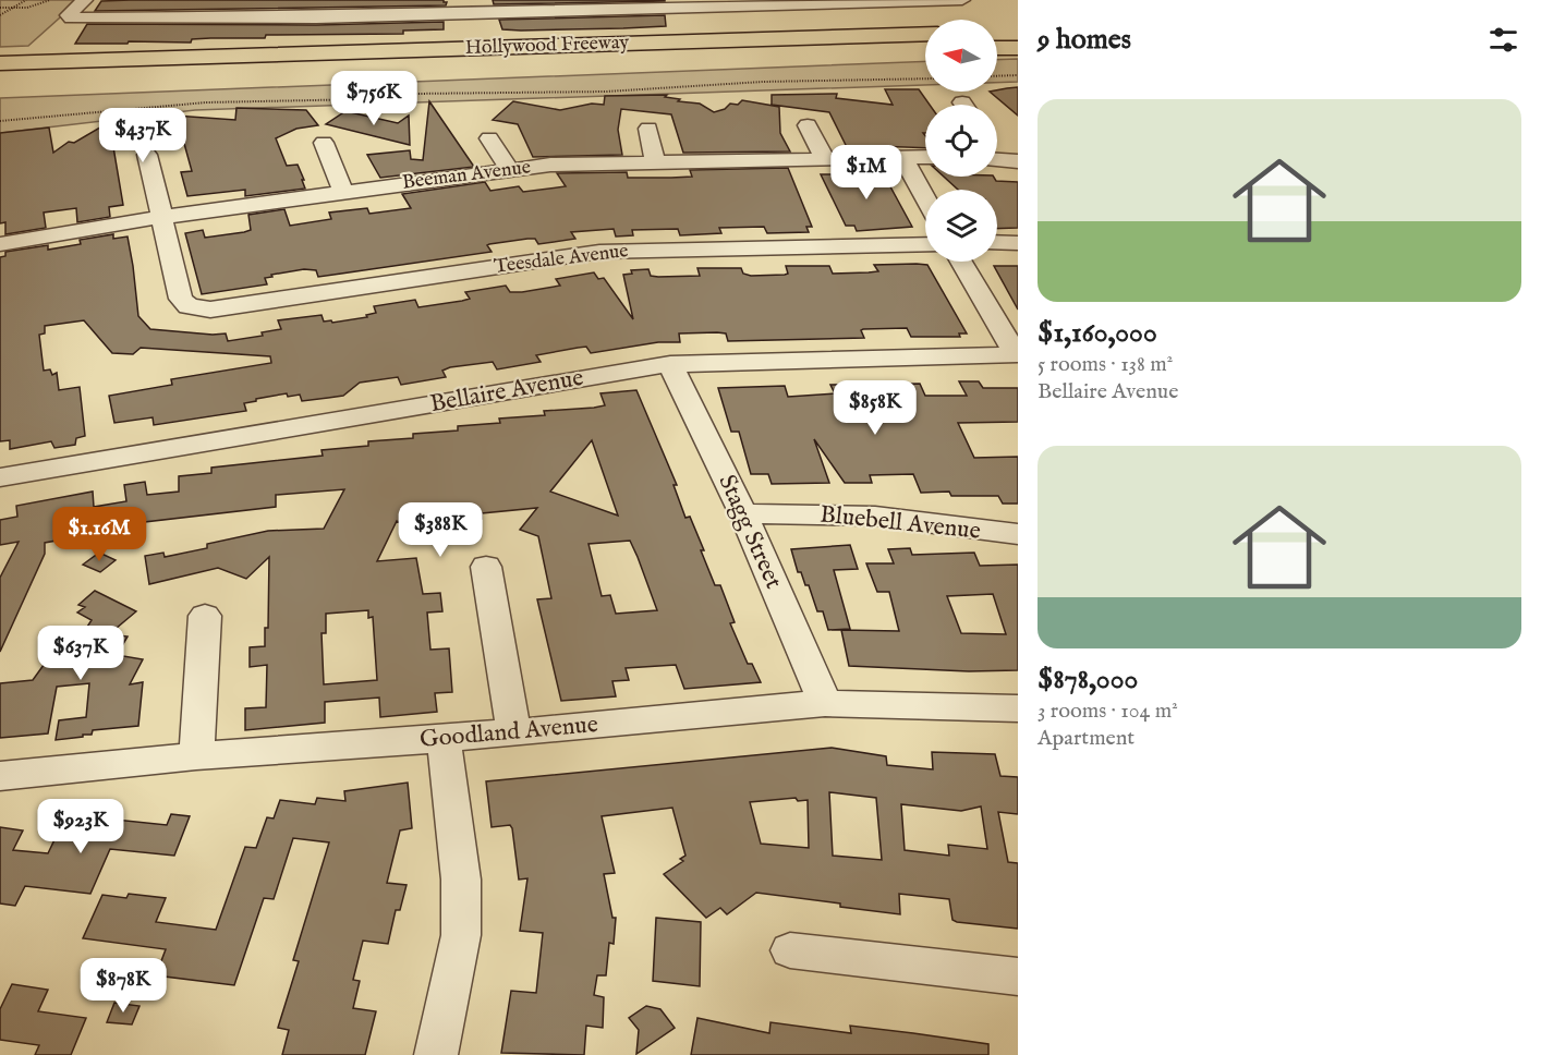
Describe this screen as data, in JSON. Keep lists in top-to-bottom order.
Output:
{
  "streets": {
    "highway": ["Hollywood Freeway"],
    "street": [
      "Beeman Avenue",
      "Teesdale Avenue",
      "Bellaire Avenue",
      "Bluebell Avenue",
      "Stagg Street",
      "Goodland Avenue"
    ]
  },
  "crossings": [
    ["Beeman Avenue", "Teesdale Avenue"],
    ["Bellaire Avenue", "Stagg Street"],
    ["Bluebell Avenue", "Stagg Street"],
    ["Stagg Street", "Goodland Avenue"]
  ],
  "north": "left",
  "page": {
    "heading": "9 homes",
    "price": [
      "$756K",
      "$437K",
      "$1M",
      "$858K",
      "$388K",
      "$1.16M",
      "$637K",
      "$923K",
      "$878K"
    ],
    "list": [
      {
        "name": "$1,160,000",
        "note": "5 rooms · 138 m² · Bellaire Avenue"
      },
      {
        "name": "$878,000",
        "note": "3 rooms · 104 m² · Apartment"
      }
    ]
  }
}
